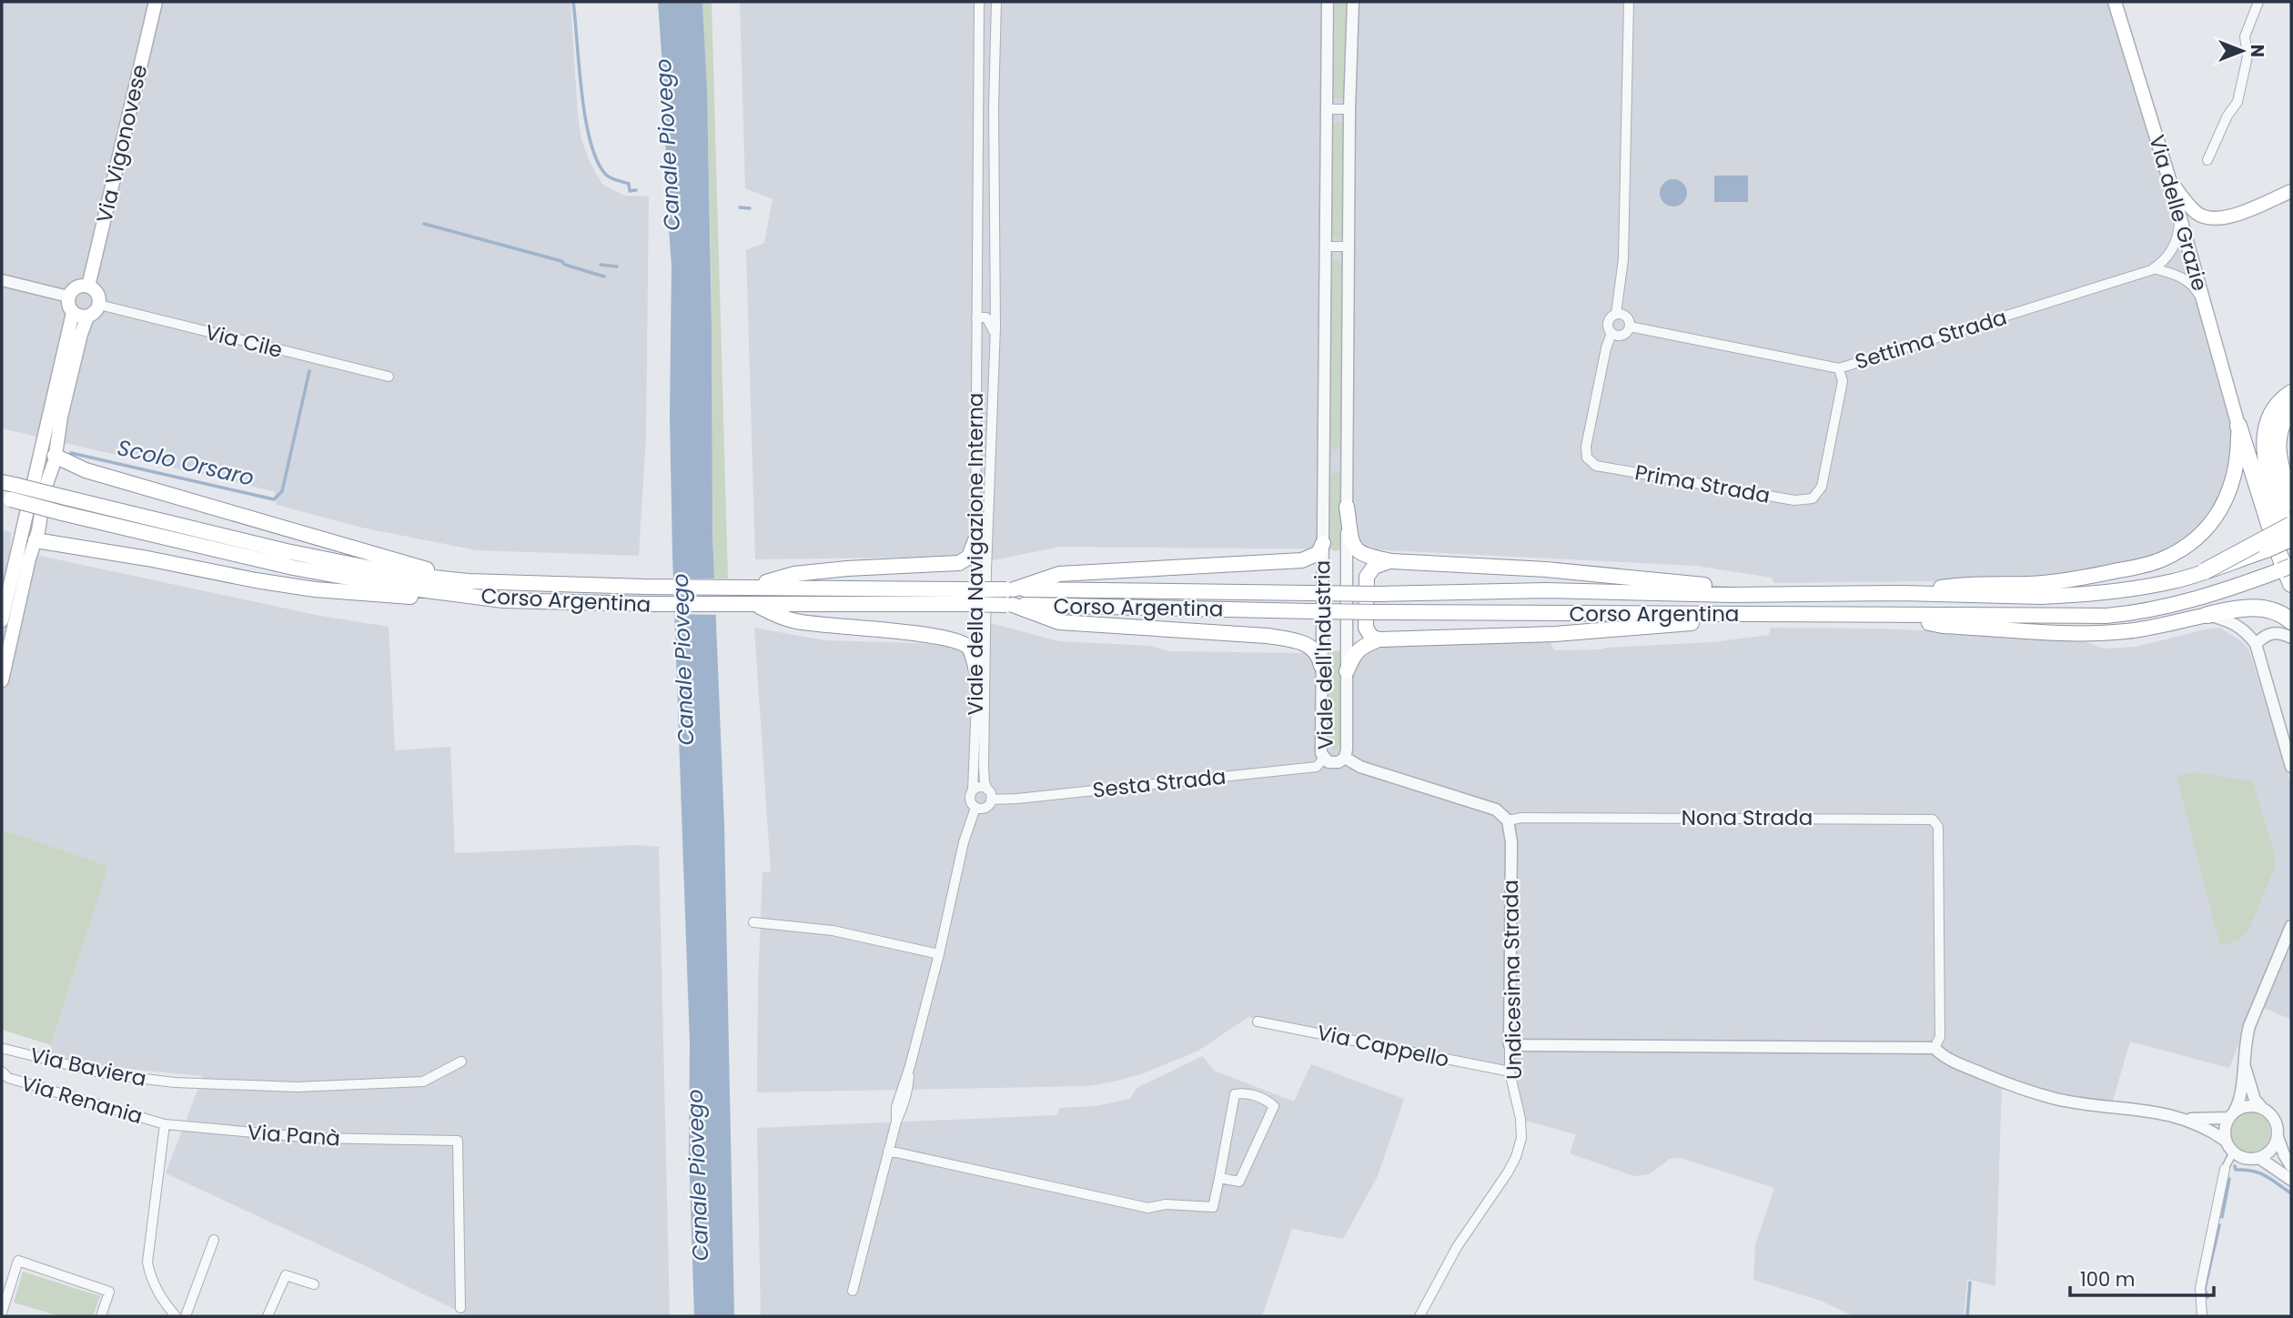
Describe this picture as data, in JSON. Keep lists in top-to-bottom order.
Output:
{
  "streets": {
    "highway": ["Corso Argentina"],
    "main road": ["Via Vigonovese", "Via delle Grazie"],
    "street": [
      "Settima Strada",
      "Via Cile",
      "Prima Strada",
      "Viale della Navigazione Interna",
      "Viale dell'Industria",
      "Sesta Strada",
      "Nona Strada",
      "Undicesima Strada",
      "Via Cappello",
      "Via Baviera",
      "Via Renania",
      "Via Panà"
    ]
  },
  "crossings": [
    ["Via Vigonovese", "Via Cile"],
    ["Via delle Grazie", "Settima Strada"],
    ["Settima Strada", "Prima Strada"],
    ["Viale della Navigazione Interna", "Sesta Strada"],
    ["Viale dell'Industria", "Sesta Strada"],
    ["Nona Strada", "Undicesima Strada"],
    ["Undicesima Strada", "Via Cappello"],
    ["Via Renania", "Via Panà"]
  ],
  "water": ["Canale Piovego", "Scolo Orsaro"],
  "scale_bar": "100 m",
  "north": "right"
}
